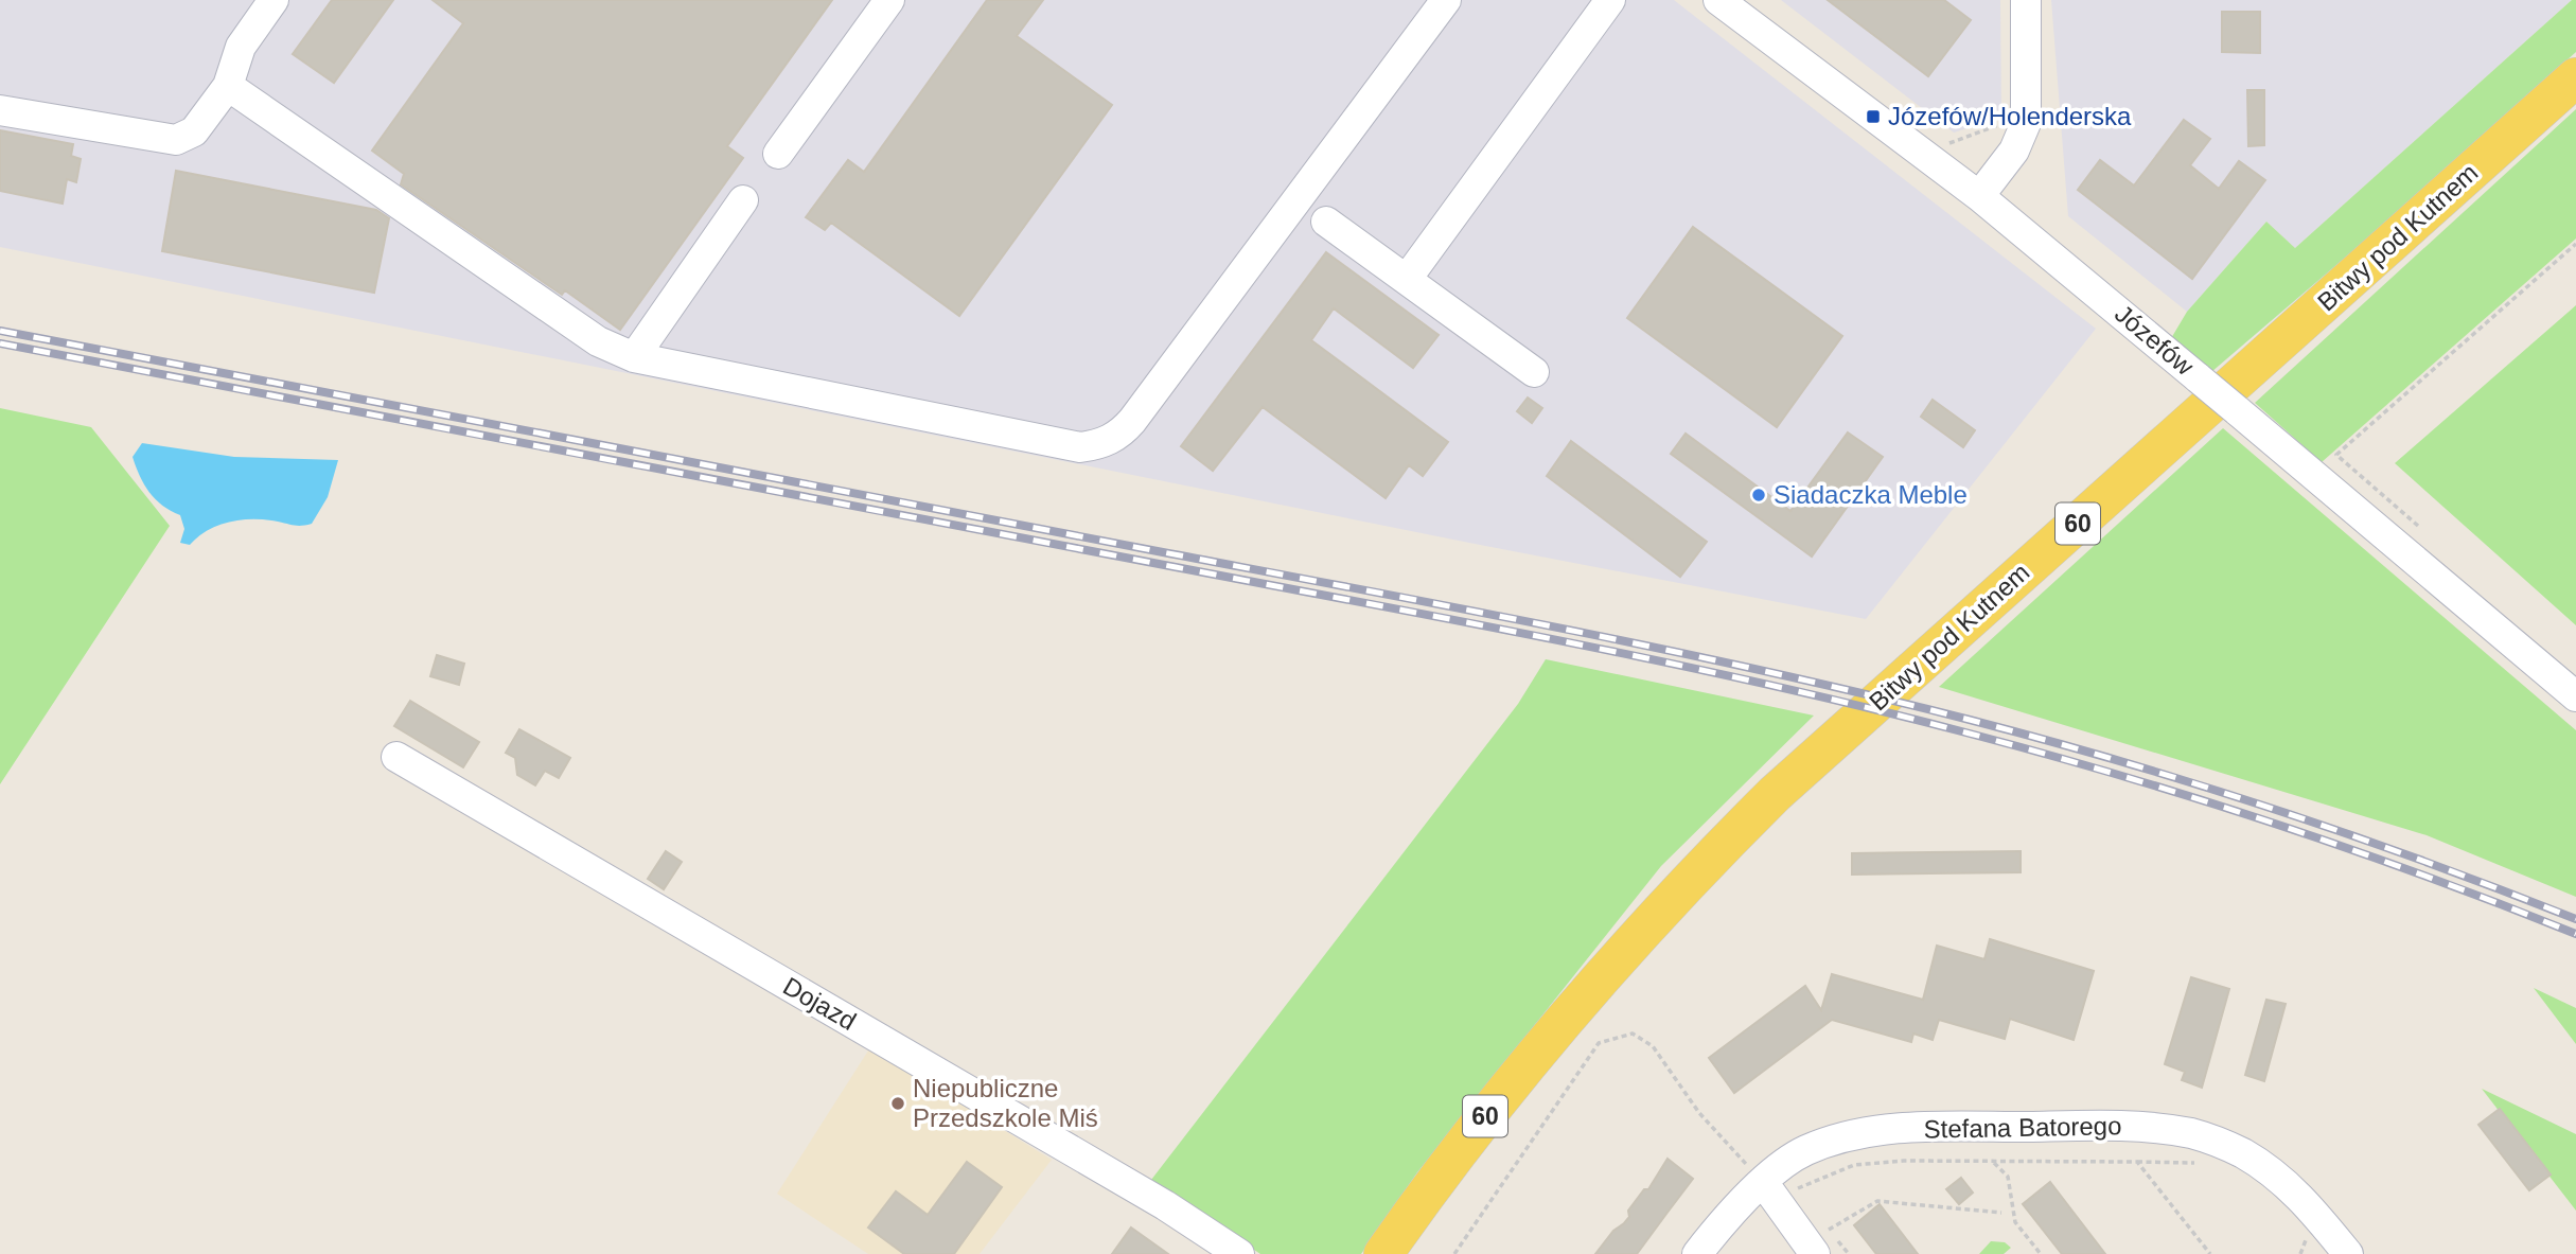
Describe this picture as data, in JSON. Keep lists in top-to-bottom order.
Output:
{
  "streets": {
    "main road": ["Bitwy pod Kutnem", "60"],
    "street": ["Józefów", "Dojazd", "Stefana Batorego"]
  },
  "places": {
    "transit": ["Józefów/Holenderska"],
    "other": ["Siadaczka Meble", "Niepubliczne Przedszkole Miś"]
  }
}
